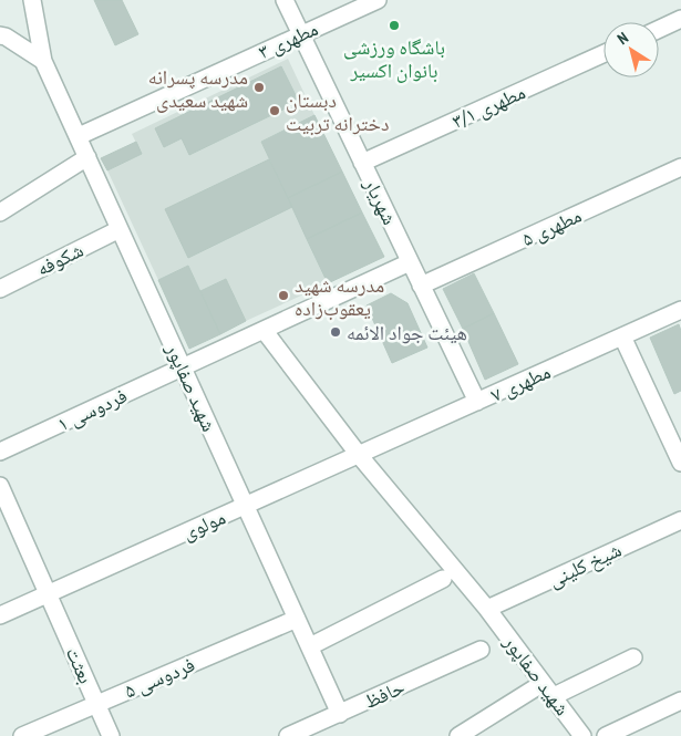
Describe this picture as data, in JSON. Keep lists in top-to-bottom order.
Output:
{
  "streets": {
    "street": [
      "مطهری ۳",
      "مطهری ۳/۱",
      "شهریار",
      "مطهری ۵",
      "شکوفه",
      "مطهری ۷",
      "شهید صفاپور",
      "فردوسی ۱",
      "مولوی",
      "شیخ کلینی",
      "بعثت",
      "فردوسی ۵",
      "حافظ"
    ]
  },
  "crossings": [
    ["مطهری ۳", "شهریار"],
    ["مطهری ۳", "شهید صفاپور"],
    ["مطهری ۳/۱", "شهریار"],
    ["شهریار", "مطهری ۵"],
    ["شهریار", "مطهری ۷"],
    ["شکوفه", "شهید صفاپور"],
    ["مطهری ۷", "شهید صفاپور"],
    ["مطهری ۷", "مولوی"],
    ["شهید صفاپور", "فردوسی ۱"],
    ["شهید صفاپور", "مولوی"],
    ["شهید صفاپور", "شیخ کلینی"],
    ["شهید صفاپور", "فردوسی ۵"],
    ["شهید صفاپور", "حافظ"],
    ["مولوی", "بعثت"],
    ["بعثت", "فردوسی ۵"]
  ],
  "places": [
    "باشگاه ورزشی بانوان اکسیر",
    "مدرسه پسرانه شهید سعیدی",
    "دبستان دخترانه تربیت",
    "مدرسه شهید یعقوب‌زاده",
    "هیئت جواد الائمه"
  ],
  "north": "top left"
}
